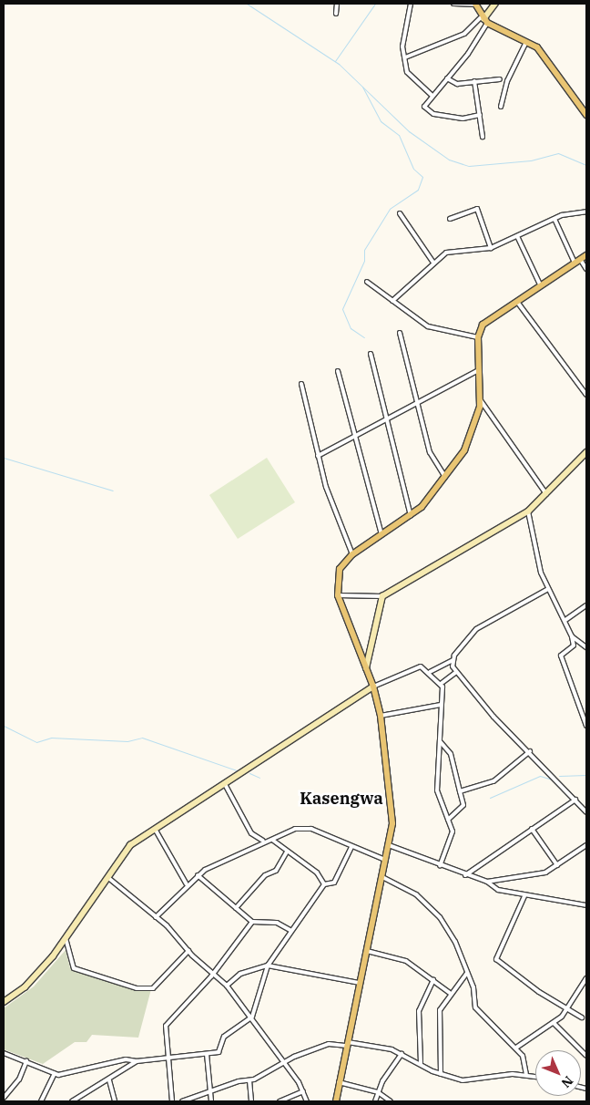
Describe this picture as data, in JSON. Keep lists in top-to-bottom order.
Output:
{
  "districts": ["Kasengwa"],
  "north": "bottom right"
}
